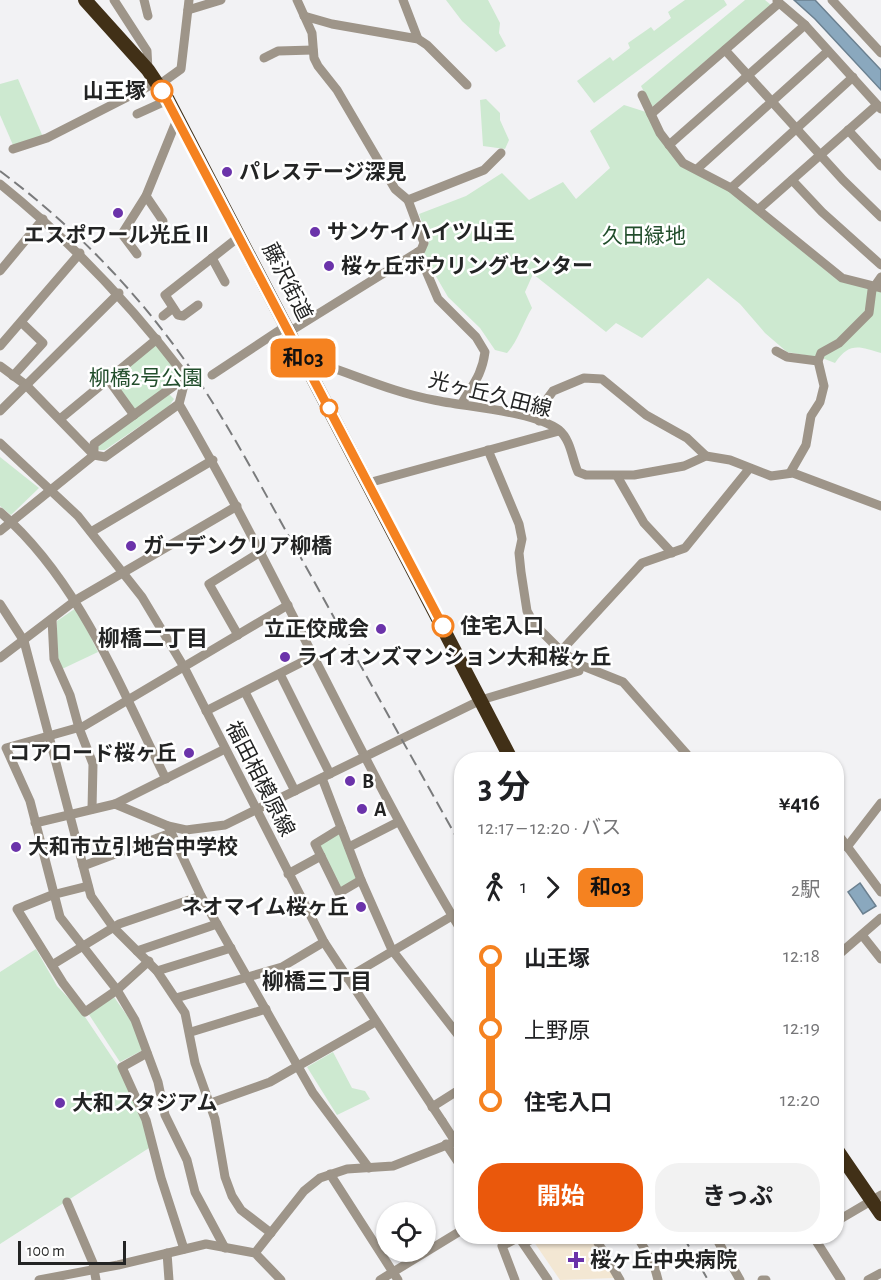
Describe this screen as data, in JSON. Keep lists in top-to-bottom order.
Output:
{
  "streets": {
    "highway": ["藤沢街道"],
    "street": ["光ヶ丘久田線", "福田相模原線"]
  },
  "crossings": [
    ["藤沢街道", "光ヶ丘久田線"]
  ],
  "districts": ["柳橋二丁目", "柳橋三丁目"],
  "parks": ["久田緑地", "柳橋2号公園"],
  "places": {
    "other": [
      "山王塚",
      "パレステージ深見",
      "エスポワール光丘Ⅱ",
      "サンケイハイツ山王",
      "桜ヶ丘ボウリングセンター",
      "ガーデンクリア柳橋",
      "住宅入口",
      "立正佼成会",
      "ライオンズマンション大和桜ヶ丘",
      "コアロード桜ヶ丘",
      "B",
      "A",
      "大和市立引地台中学校",
      "ネオマイム桜ヶ丘",
      "大和スタジアム"
    ],
    "health": ["桜ヶ丘中央病院"]
  },
  "lines": ["bus line 和03"],
  "scale_bar": "100 m",
  "page": {
    "on_map": "和03",
    "heading": ["3 分", "12:17 – 12:20 · バス", "¥416"],
    "legs": ["1", "和03", "2駅"],
    "list": [
      {
        "name": "山王塚",
        "value": "12:18"
      },
      {
        "name": "上野原",
        "value": "12:19"
      },
      {
        "name": "住宅入口",
        "value": "12:20"
      }
    ],
    "buttons": ["開始", "きっぷ"],
    "scale": "100 m"
  }
}
